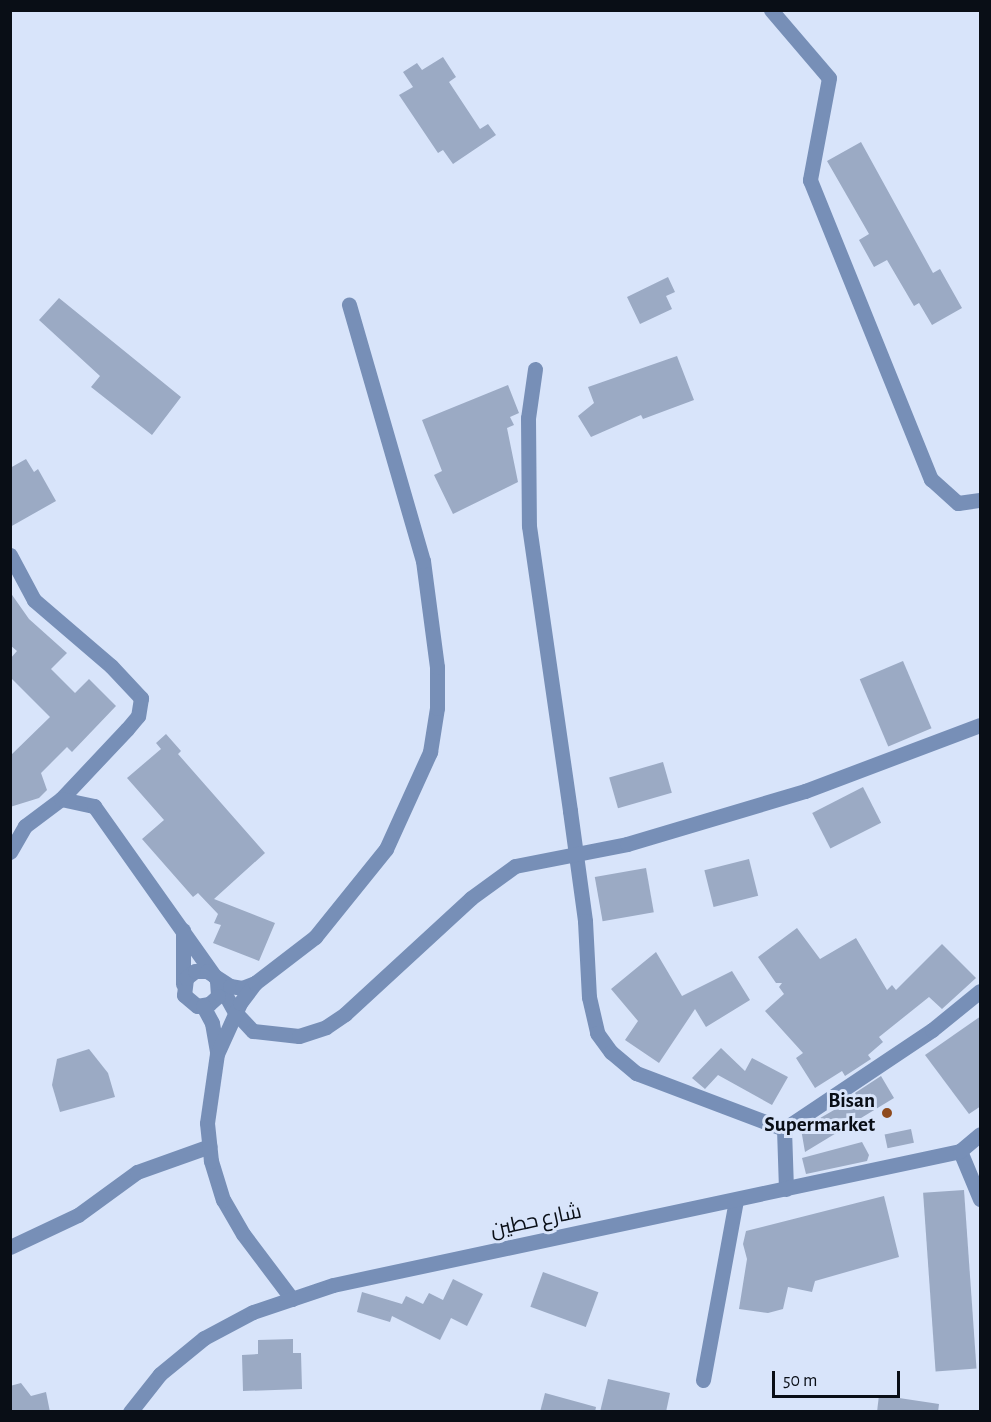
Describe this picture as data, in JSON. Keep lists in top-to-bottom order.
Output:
{
  "streets": {
    "street": ["شارع حطين"]
  },
  "places": ["Bisan Supermarket"],
  "scale_bar": "50 m"
}
